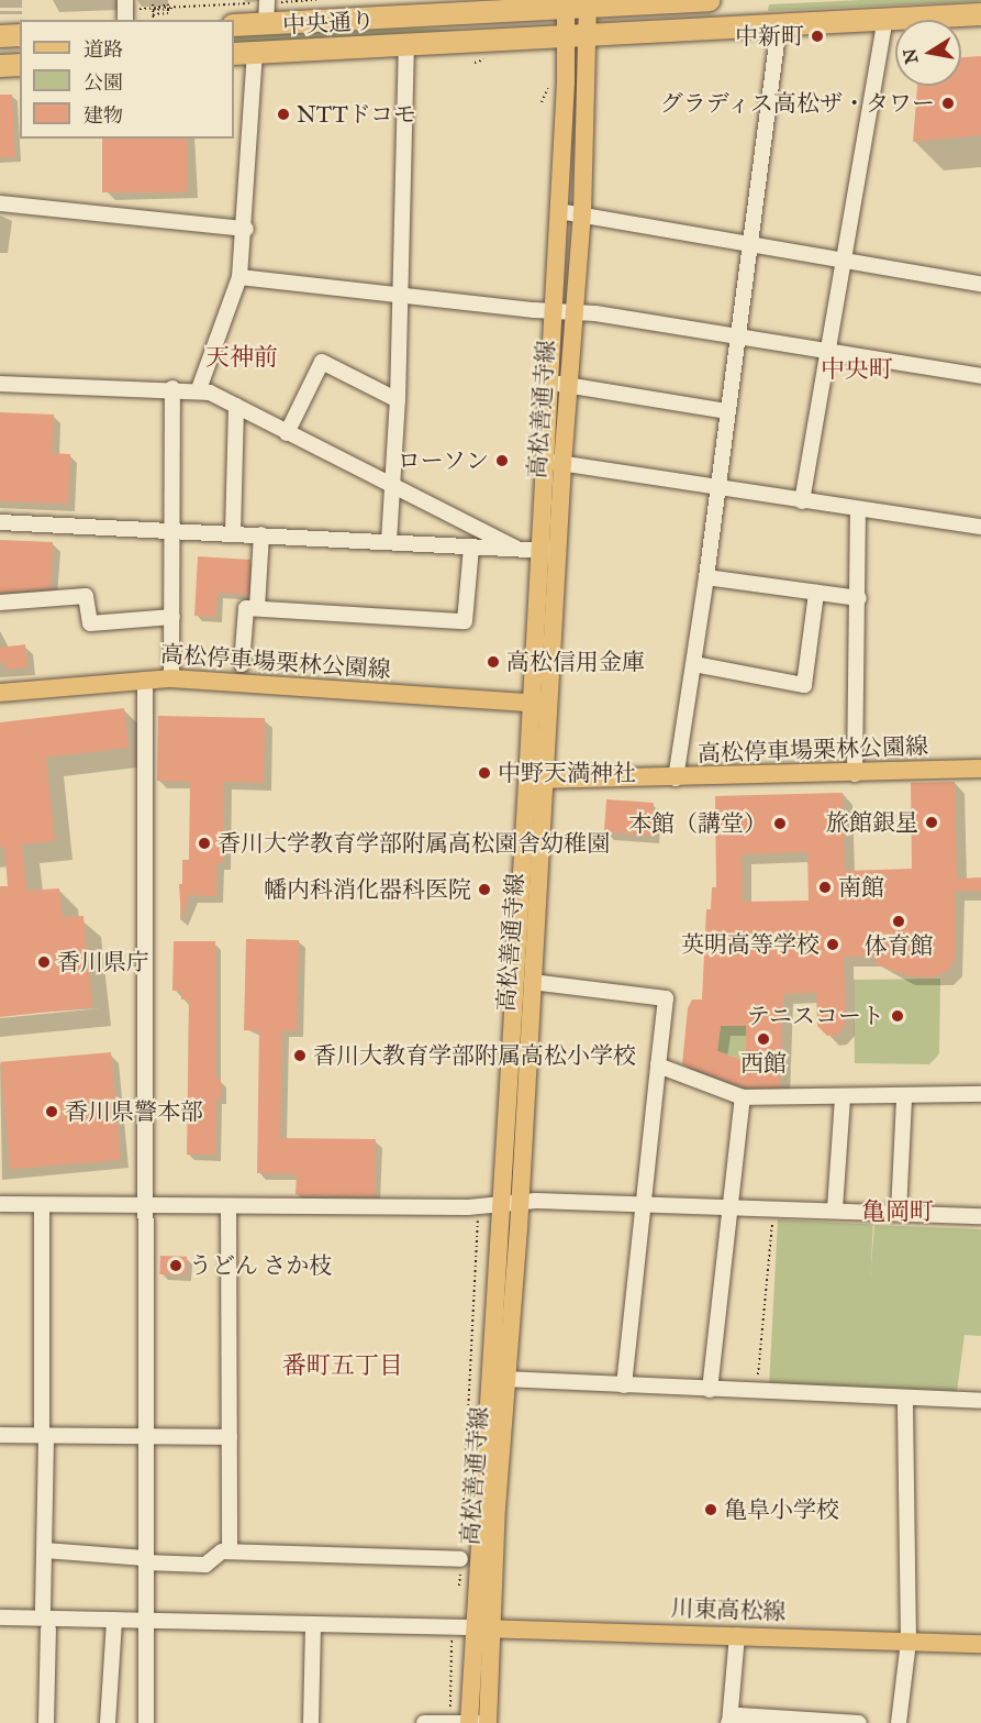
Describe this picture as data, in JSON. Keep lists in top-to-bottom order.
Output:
{
  "streets": {
    "highway": ["中央通り"],
    "main road": ["高松善通寺線", "高松停車場栗林公園線", "川東高松線"]
  },
  "crossings": [
    ["中央通り", "高松善通寺線"],
    ["高松善通寺線", "高松停車場栗林公園線"],
    ["高松善通寺線", "川東高松線"]
  ],
  "districts": [
    "天神前",
    "中央町",
    "亀岡町",
    "番町五丁目"
  ],
  "places": [
    "中新町",
    "グラディス高松ザ・タワー",
    "NTTドコモ",
    "ローソン",
    "高松信用金庫",
    "中野天満神社",
    "旅館銀星",
    "本館（講堂）",
    "香川大学教育学部附属高松園舎幼稚園",
    "南館",
    "幡内科消化器科医院",
    "体育館",
    "英明高等学校",
    "香川県庁",
    "テニスコート",
    "西館",
    "香川大教育学部附属高松小学校",
    "香川県警本部",
    "うどん さか枝",
    "亀阜小学校"
  ],
  "legend": ["道路", "公園", "建物"],
  "north": "left"
}
